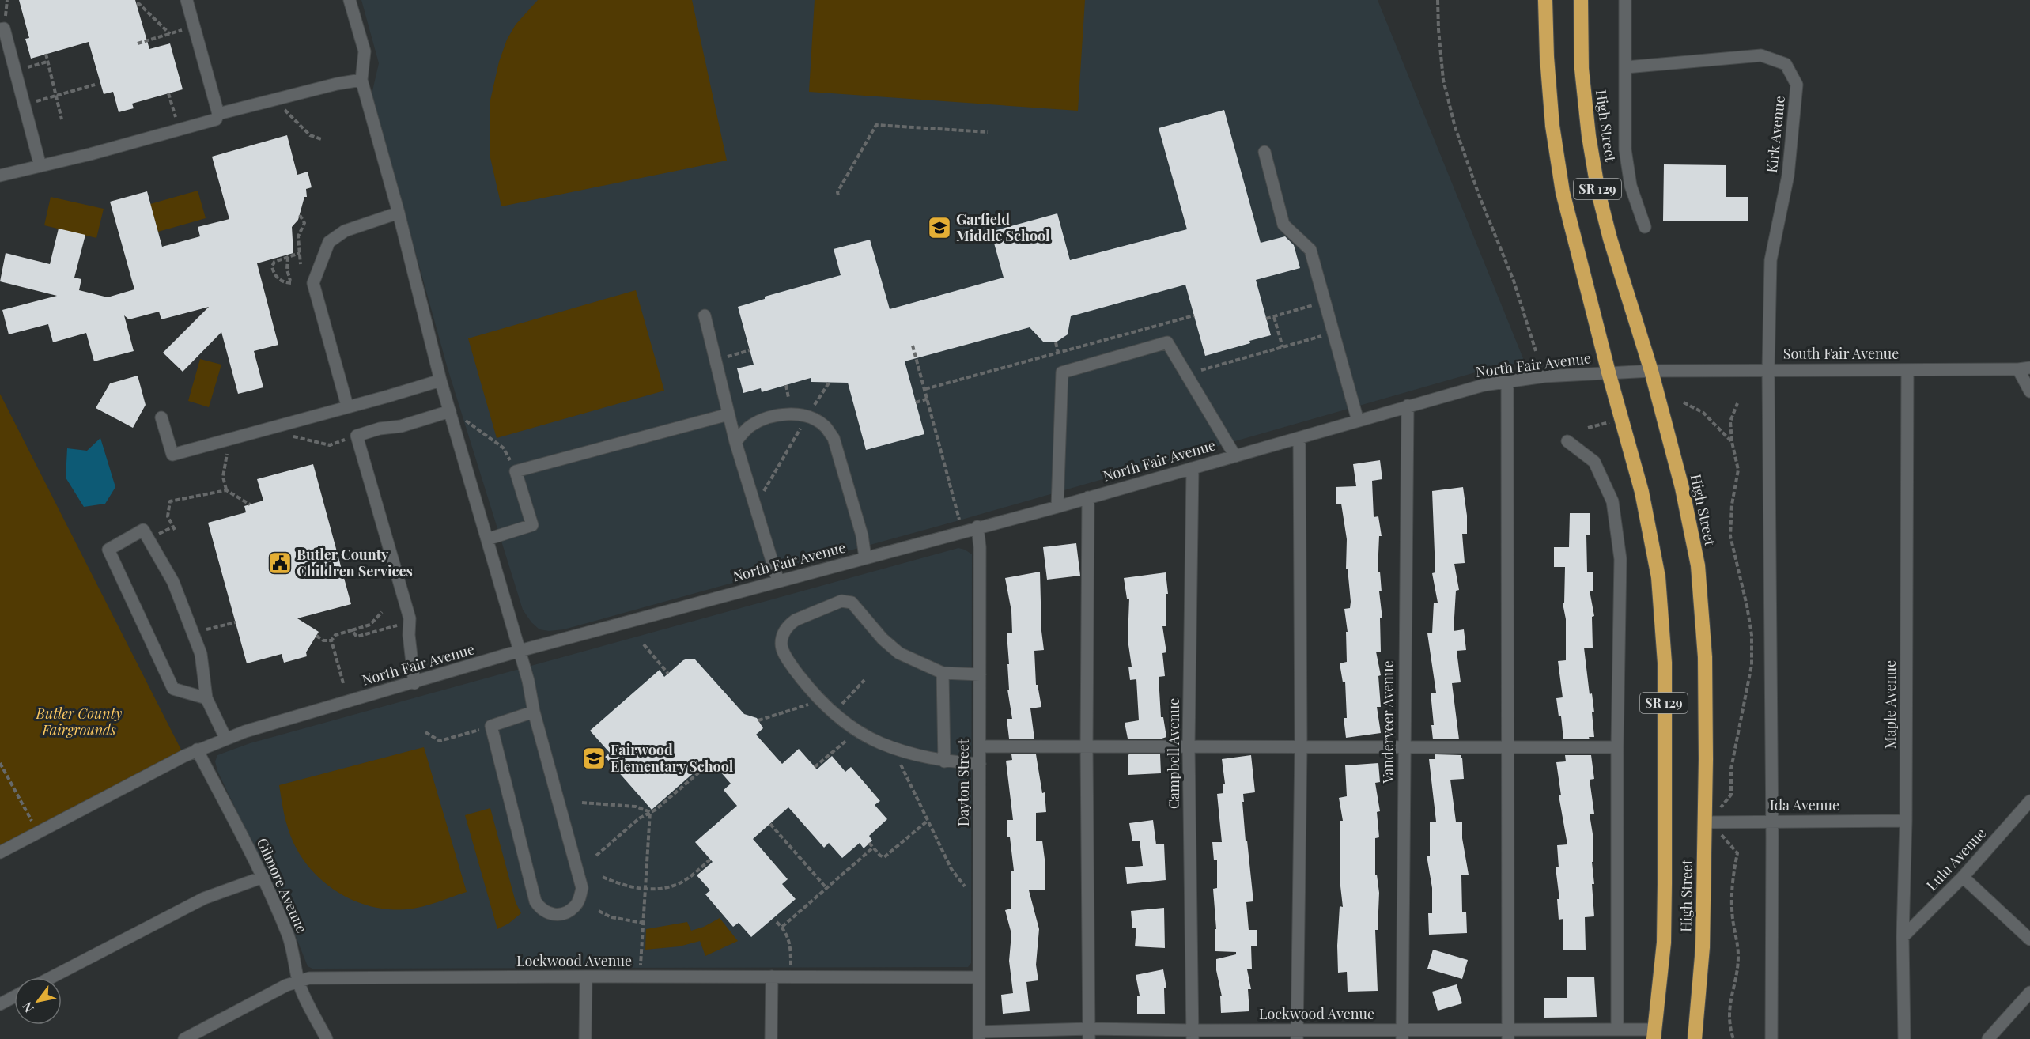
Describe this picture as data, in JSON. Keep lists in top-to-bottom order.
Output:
{
  "streets": {
    "highway": ["High Street", "SR 129"],
    "street": [
      "Kirk Avenue",
      "South Fair Avenue",
      "North Fair Avenue",
      "Maple Avenue",
      "Vanderveer Avenue",
      "Campbell Avenue",
      "Dayton Street",
      "Ida Avenue",
      "Lulu Avenue",
      "Gilmore Avenue",
      "Lockwood Avenue"
    ]
  },
  "crossings": [
    ["High Street", "South Fair Avenue"],
    ["High Street", "North Fair Avenue"],
    ["High Street", "Ida Avenue"],
    ["High Street", "Lockwood Avenue"],
    ["Kirk Avenue", "South Fair Avenue"],
    ["Kirk Avenue", "Ida Avenue"],
    ["South Fair Avenue", "North Fair Avenue"],
    ["South Fair Avenue", "Maple Avenue"],
    ["North Fair Avenue", "Vanderveer Avenue"],
    ["North Fair Avenue", "Campbell Avenue"],
    ["North Fair Avenue", "Dayton Street"],
    ["North Fair Avenue", "Gilmore Avenue"],
    ["Maple Avenue", "Ida Avenue"],
    ["Maple Avenue", "Lulu Avenue"],
    ["Vanderveer Avenue", "Lockwood Avenue"],
    ["Campbell Avenue", "Lockwood Avenue"],
    ["Dayton Street", "Lockwood Avenue"],
    ["Gilmore Avenue", "Lockwood Avenue"]
  ],
  "parks": ["Butler County Fairgrounds"],
  "places": {
    "school or university": ["Garfield Middle School", "Fairwood Elementary School"],
    "public building": ["Butler County Children Services"]
  },
  "north": "bottom left"
}
